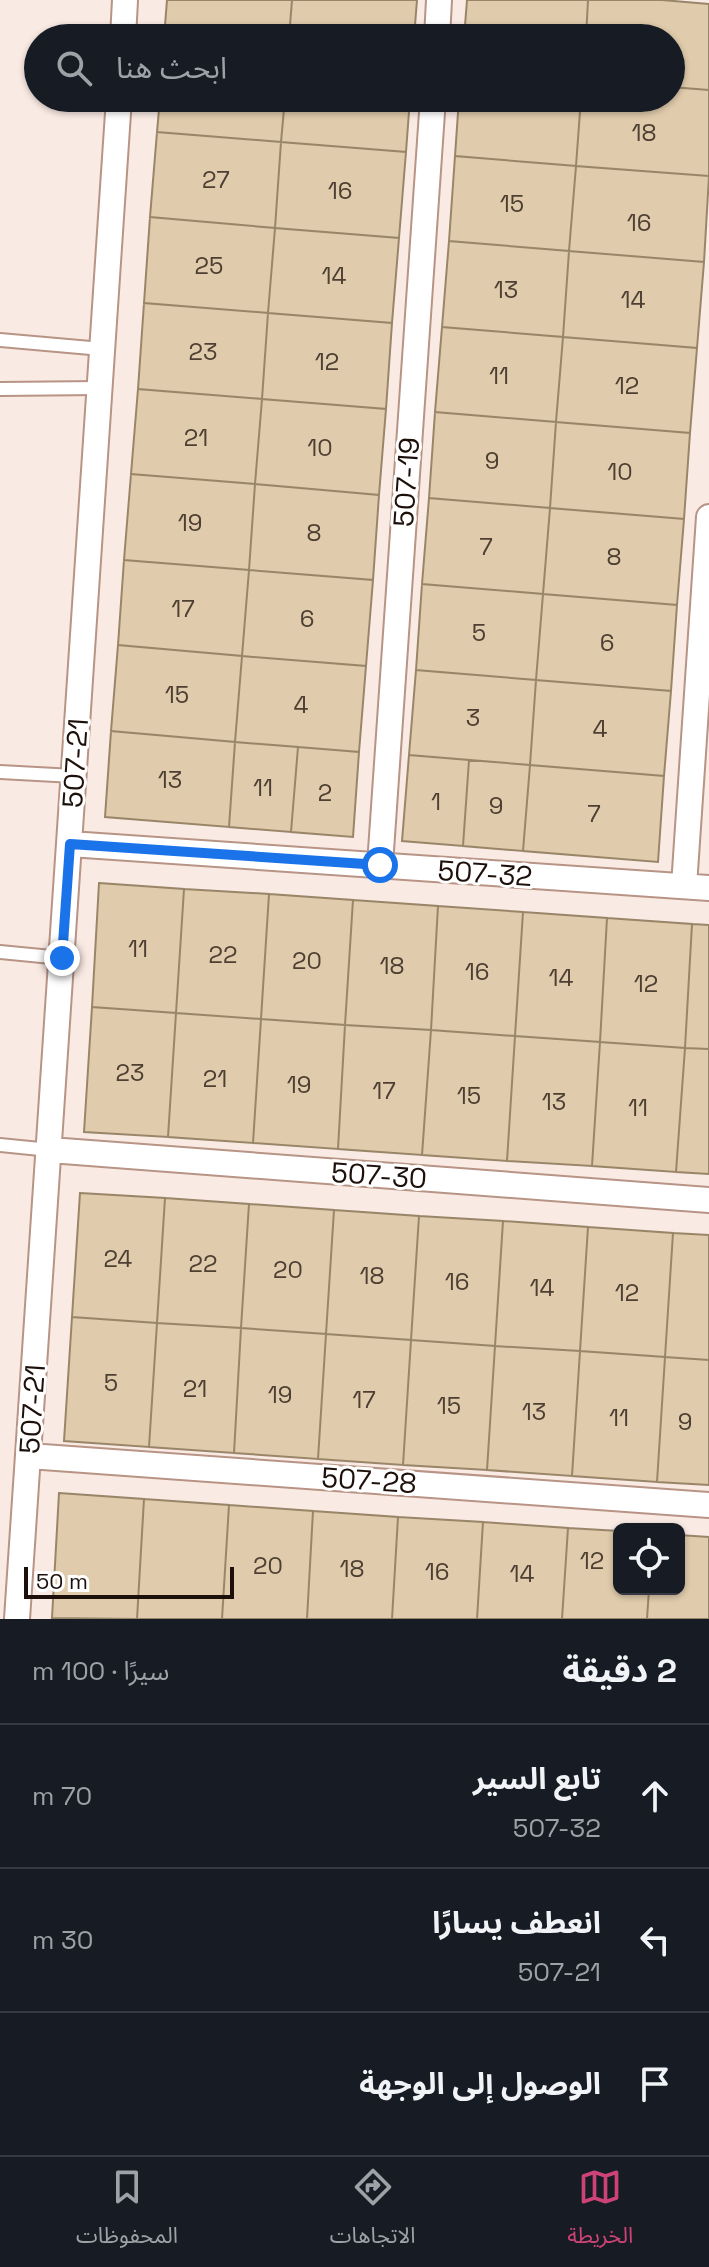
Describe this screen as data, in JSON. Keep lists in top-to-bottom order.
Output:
{
  "streets": {
    "street": [
      "507-19",
      "507-21",
      "507-32",
      "507-30",
      "507-28"
    ]
  },
  "crossings": [
    ["507-19", "507-32"],
    ["507-21", "507-32"],
    ["507-21", "507-30"],
    ["507-21", "507-28"]
  ],
  "house_numbers": [
    "18",
    "27",
    "16",
    "15",
    "16",
    "25",
    "14",
    "13",
    "14",
    "23",
    "12",
    "11",
    "12",
    "21",
    "10",
    "9",
    "10",
    "19",
    "8",
    "7",
    "8",
    "17",
    "6",
    "5",
    "6",
    "15",
    "4",
    "3",
    "4",
    "13",
    "11",
    "2",
    "1",
    "9",
    "7",
    "11",
    "22",
    "20",
    "18",
    "16",
    "14",
    "12",
    "23",
    "21",
    "19",
    "17",
    "15",
    "13",
    "11",
    "24",
    "22",
    "20",
    "18",
    "16",
    "14",
    "12",
    "5",
    "21",
    "19",
    "17",
    "15",
    "13",
    "11",
    "9",
    "12",
    "20",
    "18",
    "16",
    "14"
  ],
  "scale_bar": "50 m",
  "page": {
    "search": "ابحث هنا",
    "scale": "50 m",
    "heading": ["2 دقيقة", "سيرًا · 100 m"],
    "list": [
      ["تابع السير", "507-32", "70 m"],
      ["انعطف يسارًا", "507-21", "30 m"],
      "الوصول إلى الوجهة"
    ],
    "nav": ["الخريطة", "الاتجاهات", "المحفوظات"]
  }
}
